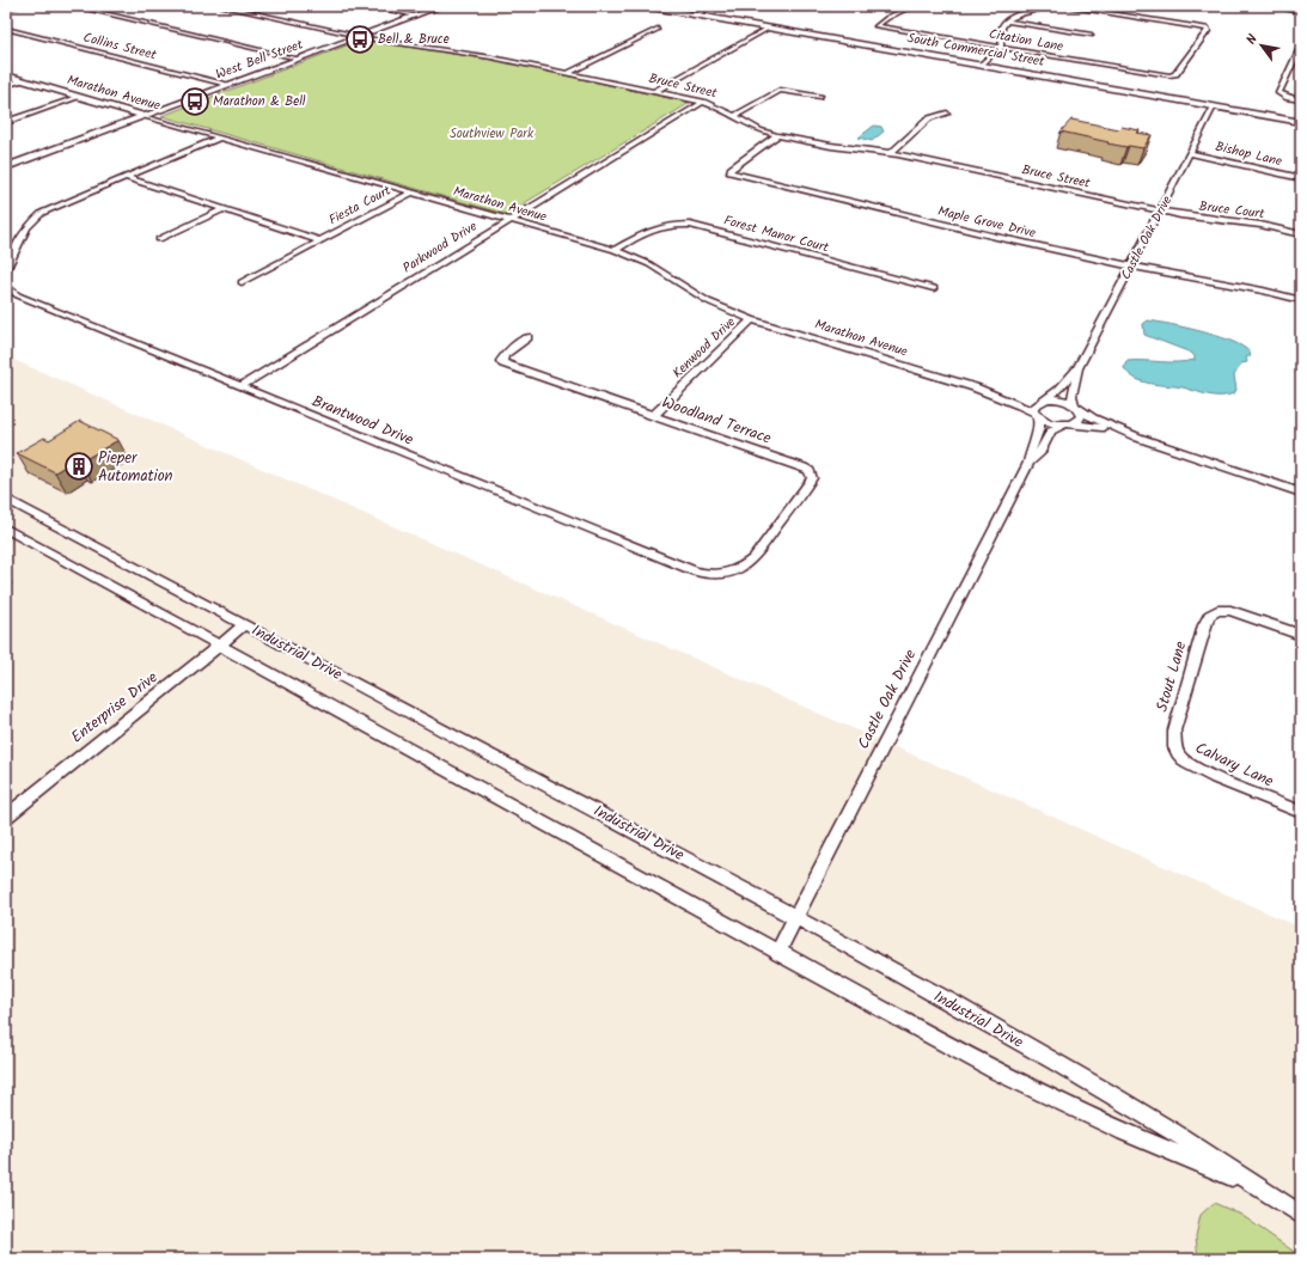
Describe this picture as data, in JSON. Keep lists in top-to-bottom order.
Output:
{
  "streets": {
    "main road": ["South Commercial Street", "West Bell Street", "Marathon Avenue"],
    "street": [
      "Citation Lane",
      "Collins Street",
      "Bruce Street",
      "Bishop Lane",
      "Fiesta Court",
      "Bruce Court",
      "Maple Grove Drive",
      "Forest Manor Court",
      "Castle Oak Drive",
      "Parkwood Drive",
      "Kenwood Drive",
      "Brantwood Drive",
      "Woodland Terrace",
      "Industrial Drive",
      "Stout Lane",
      "Enterprise Drive",
      "Calvary Lane"
    ]
  },
  "crossings": [
    ["Collins Street", "West Bell Street"],
    ["South Commercial Street", "Castle Oak Drive"],
    ["West Bell Street", "Bruce Street"],
    ["West Bell Street", "Marathon Avenue"],
    ["Bruce Street", "Bruce Court"],
    ["Bruce Street", "Maple Grove Drive"],
    ["Bruce Street", "Castle Oak Drive"],
    ["Bruce Street", "Parkwood Drive"],
    ["Marathon Avenue", "Fiesta Court"],
    ["Marathon Avenue", "Forest Manor Court"],
    ["Marathon Avenue", "Castle Oak Drive"],
    ["Marathon Avenue", "Parkwood Drive"],
    ["Marathon Avenue", "Kenwood Drive"],
    ["Bishop Lane", "Castle Oak Drive"],
    ["Bruce Court", "Castle Oak Drive"],
    ["Maple Grove Drive", "Castle Oak Drive"],
    ["Castle Oak Drive", "Industrial Drive"],
    ["Parkwood Drive", "Brantwood Drive"],
    ["Kenwood Drive", "Woodland Terrace"],
    ["Brantwood Drive", "Woodland Terrace"],
    ["Industrial Drive", "Enterprise Drive"],
    ["Stout Lane", "Calvary Lane"]
  ],
  "parks": ["Southview Park"],
  "places": {
    "bus stop": ["Bell & Bruce", "Marathon & Bell"],
    "building": ["Pieper Automation"]
  },
  "north": "top left"
}
